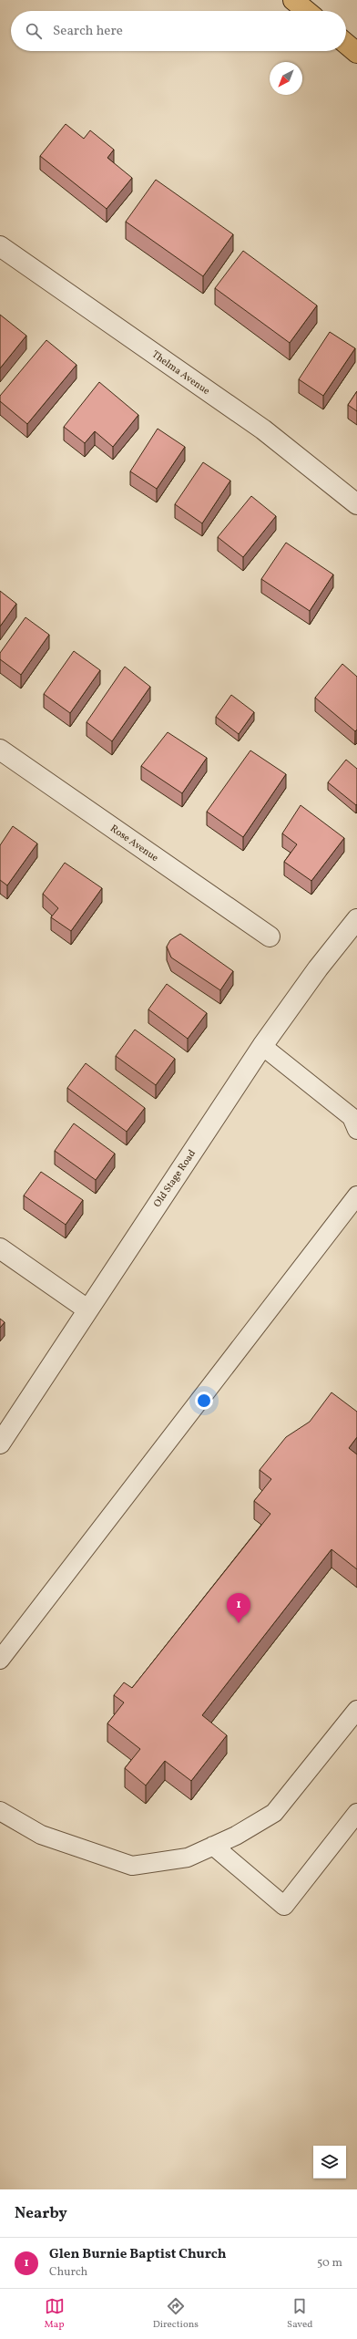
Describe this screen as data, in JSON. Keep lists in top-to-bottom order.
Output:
{
  "streets": {
    "street": ["Thelma Avenue", "Rose Avenue", "Old Stage Road"]
  },
  "north": "bottom left",
  "page": {
    "search": "Search here",
    "pins": "1",
    "heading": "Nearby",
    "list": [
      {
        "mark": "1",
        "name": "Glen Burnie Baptist Church",
        "note": "Church",
        "value": "50 m"
      }
    ],
    "nav": ["Map", "Directions", "Saved"]
  }
}
